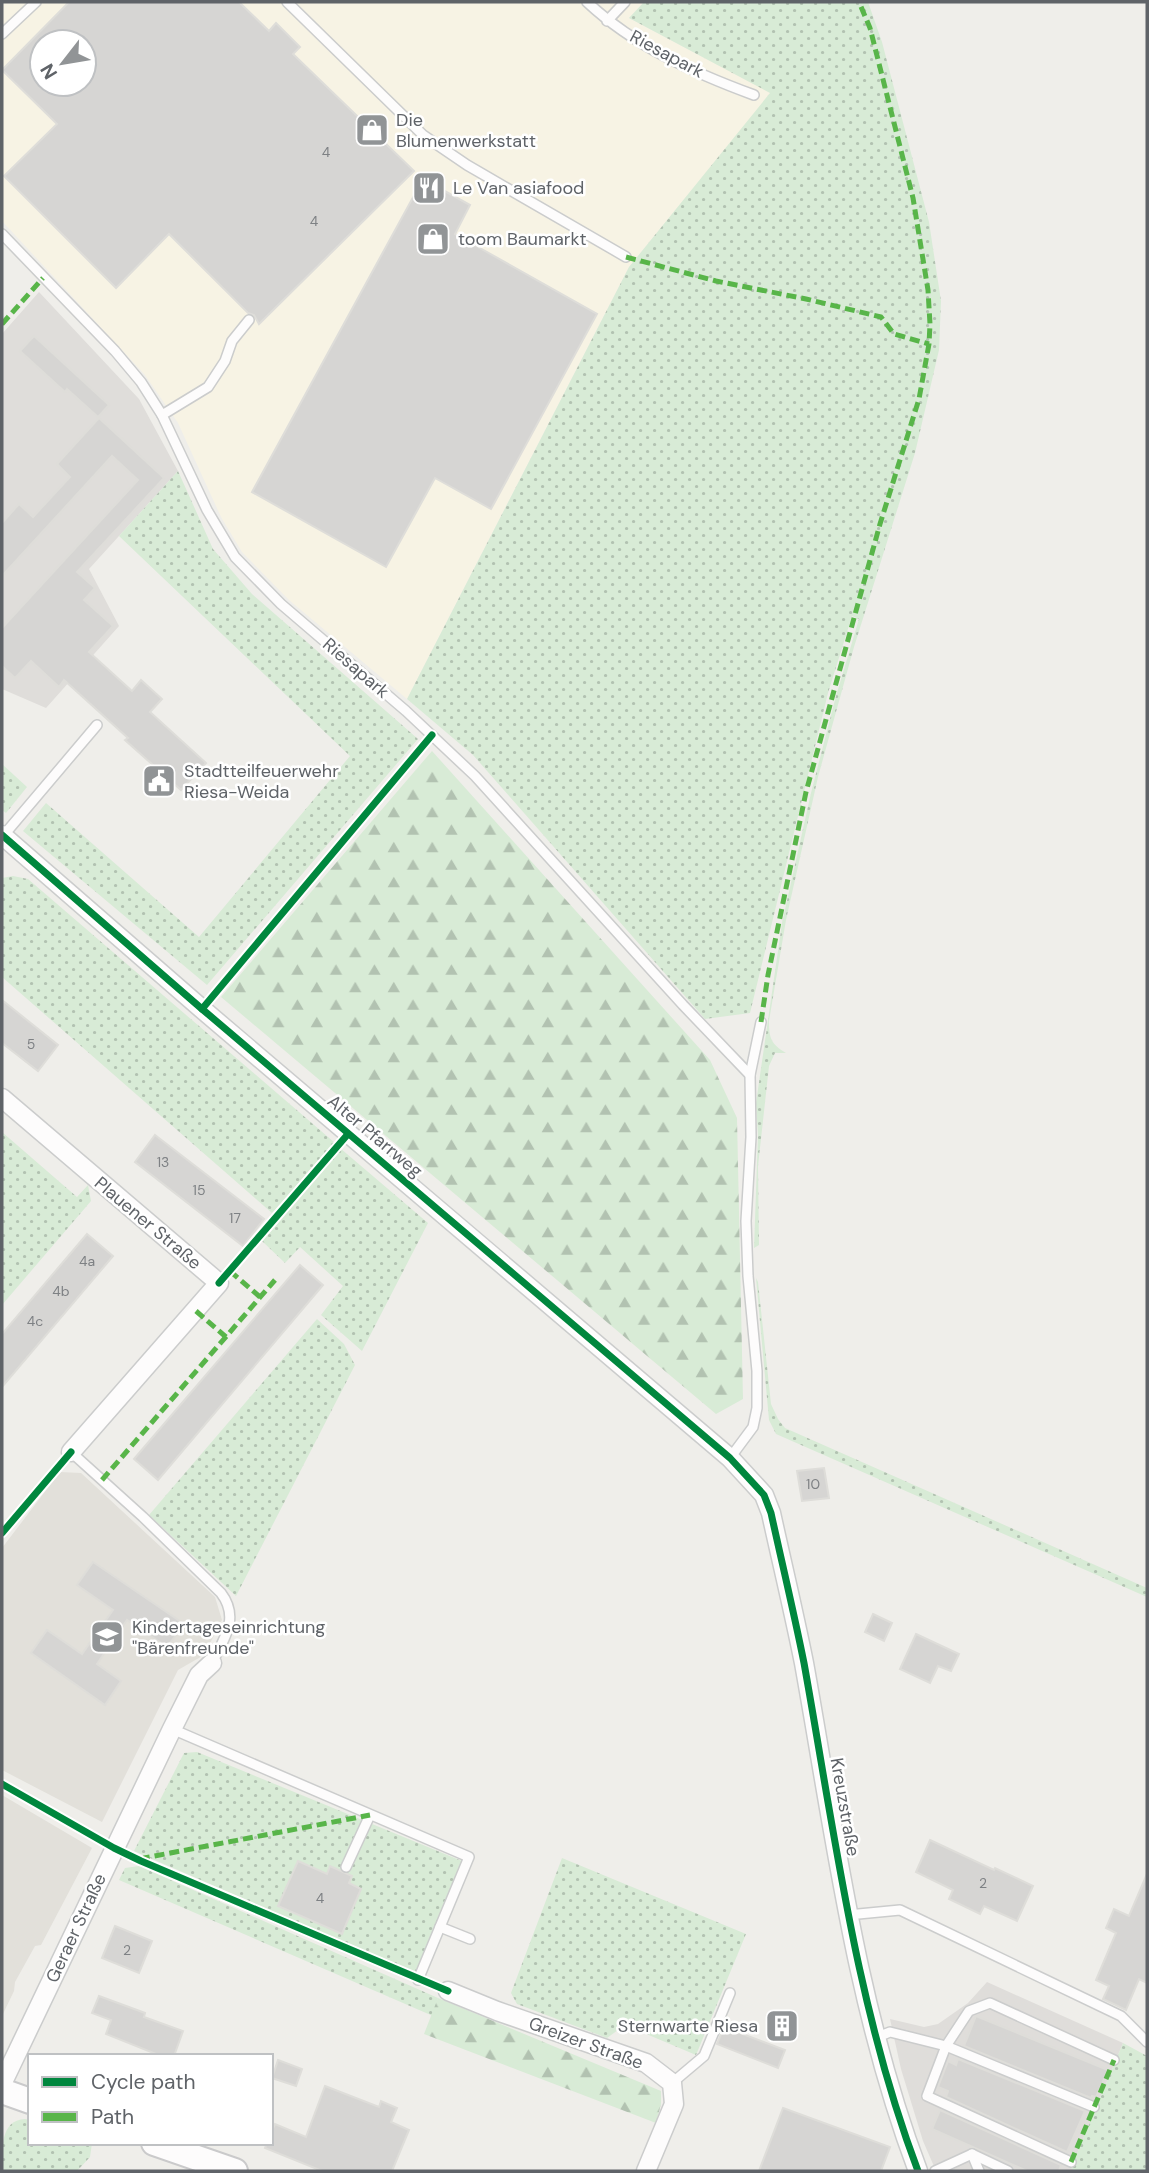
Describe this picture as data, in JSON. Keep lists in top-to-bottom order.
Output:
{
  "streets": {
    "street": [
      "Alter Pfarrweg",
      "Plauener Straße",
      "Kreuzstraße",
      "Geraer Straße",
      "Greizer Straße"
    ],
    "lane": ["Riesapark"]
  },
  "crossings": [
    ["Alter Pfarrweg", "Kreuzstraße"]
  ],
  "places": {
    "shop": ["Die Blumenwerkstatt", "toom Baumarkt"],
    "restaurant": ["Le Van asiafood"],
    "public building": ["Stadtteilfeuerwehr Riesa-Weida"],
    "school or university": ["Kindertageseinrichtung \"Bärenfreunde\""],
    "building": ["Sternwarte Riesa"]
  },
  "house_numbers": [
    "4",
    "4",
    "5",
    "13",
    "15",
    "17",
    "4a",
    "4b",
    "4c",
    "10",
    "2",
    "4",
    "2"
  ],
  "legend": ["Cycle path", "Path"],
  "north": "bottom left"
}
